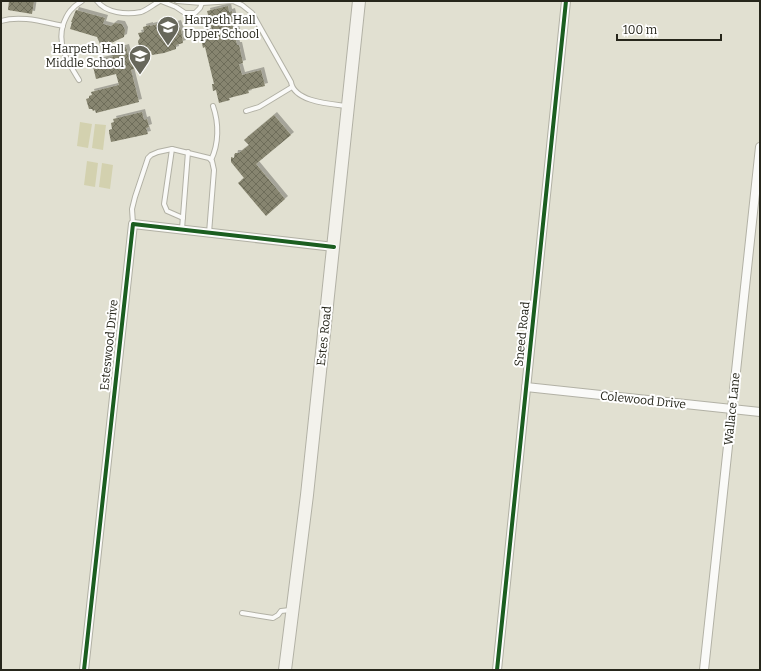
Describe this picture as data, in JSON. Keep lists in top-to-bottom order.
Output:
{
  "streets": {
    "main road": ["Estes Road"],
    "street": [
      "Sneed Road",
      "Esteswood Drive",
      "Colewood Drive",
      "Wallace Lane"
    ]
  },
  "crossings": [
    ["Sneed Road", "Colewood Drive"],
    ["Colewood Drive", "Wallace Lane"]
  ],
  "places": {
    "school or university": ["Harpeth Hall Upper School", "Harpeth Hall Middle School"]
  },
  "scale_bar": "100 m"
}
